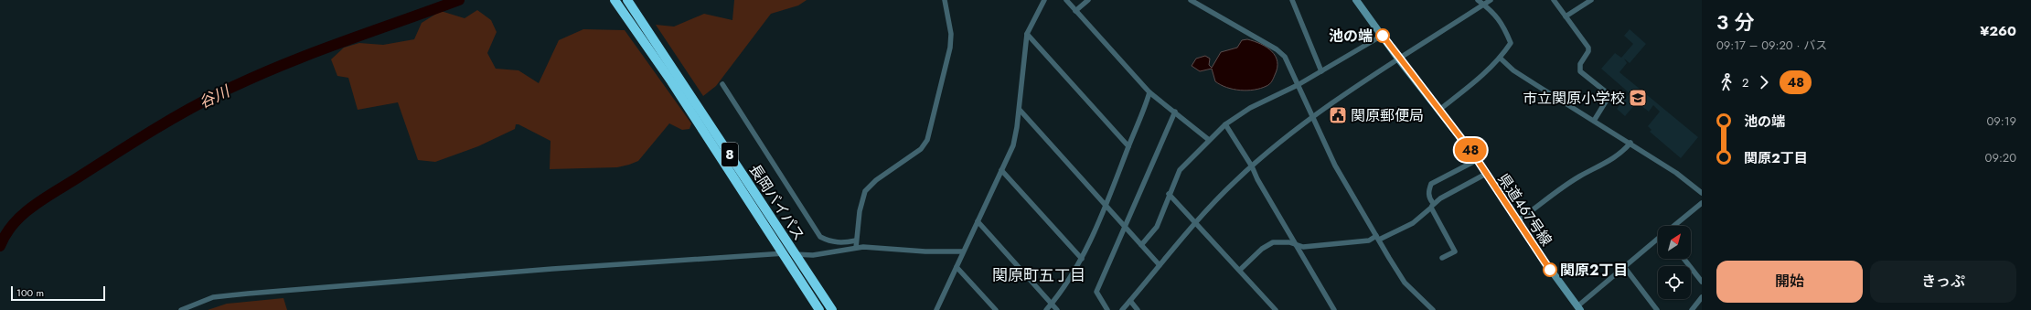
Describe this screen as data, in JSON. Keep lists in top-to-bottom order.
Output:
{
  "streets": {
    "highway": ["8", "長岡バイパス"],
    "main road": ["県道467号線"]
  },
  "districts": ["関原町五丁目"],
  "water": ["谷川"],
  "places": {
    "other": ["池の端", "関原2丁目"],
    "school or university": ["市立関原小学校"],
    "public building": ["関原郵便局"]
  },
  "lines": ["bus line 48"],
  "scale_bar": "100 m",
  "north": "top right",
  "page": {
    "on_map": "48",
    "heading": ["3 分", "09:17 – 09:20 · バス", "¥260"],
    "legs": ["2", "48"],
    "list": [
      {
        "name": "池の端",
        "value": "09:19"
      },
      {
        "name": "関原2丁目",
        "value": "09:20"
      }
    ],
    "buttons": ["開始", "きっぷ"],
    "scale": "100 m"
  }
}
